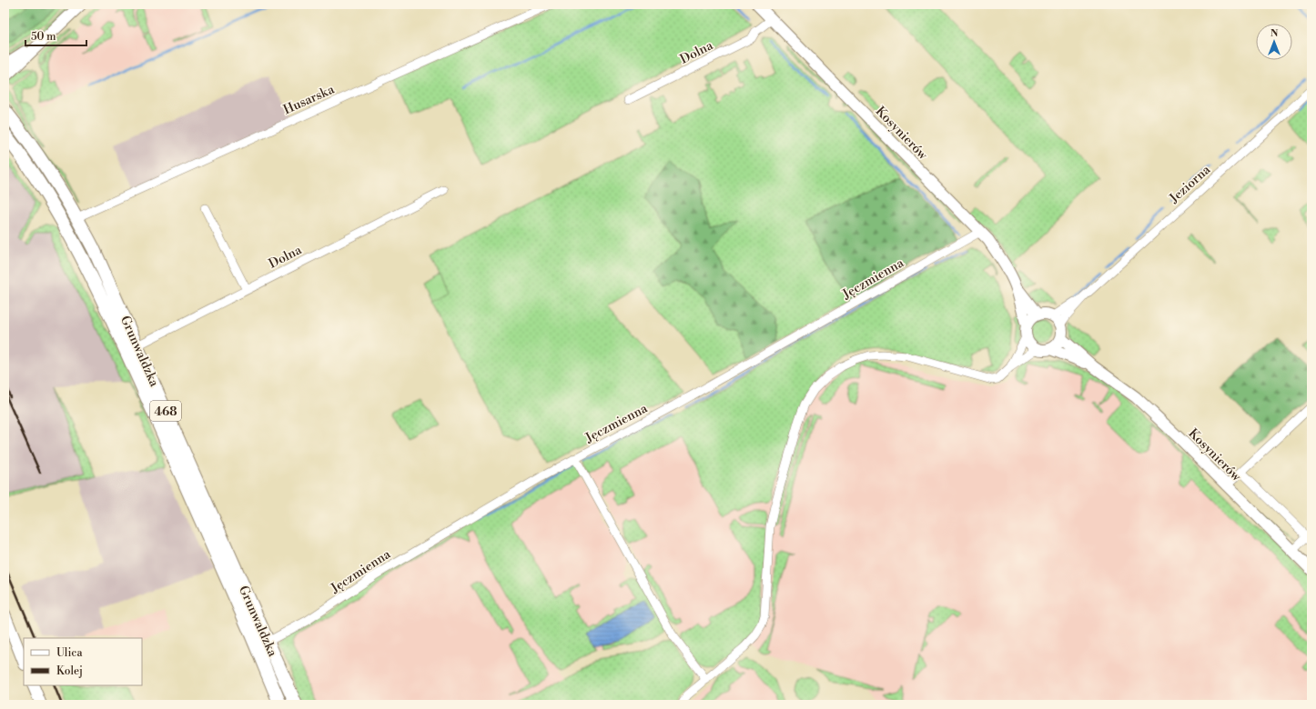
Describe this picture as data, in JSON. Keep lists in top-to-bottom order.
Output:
{
  "streets": {
    "main road": ["Kosynierów", "Grunwaldzka", "468"],
    "street": [
      "Dolna",
      "Husarska",
      "Jeziorna",
      "Jęczmienna"
    ]
  },
  "crossings": [
    ["Dolna", "Kosynierów"],
    ["Dolna", "Grunwaldzka"],
    ["Husarska", "Grunwaldzka"],
    ["Kosynierów", "Jeziorna"],
    ["Kosynierów", "Jęczmienna"],
    ["Jęczmienna", "Grunwaldzka"]
  ],
  "legend": ["Ulica", "Kolej"],
  "scale_bar": "50 m",
  "north": "top"
}
